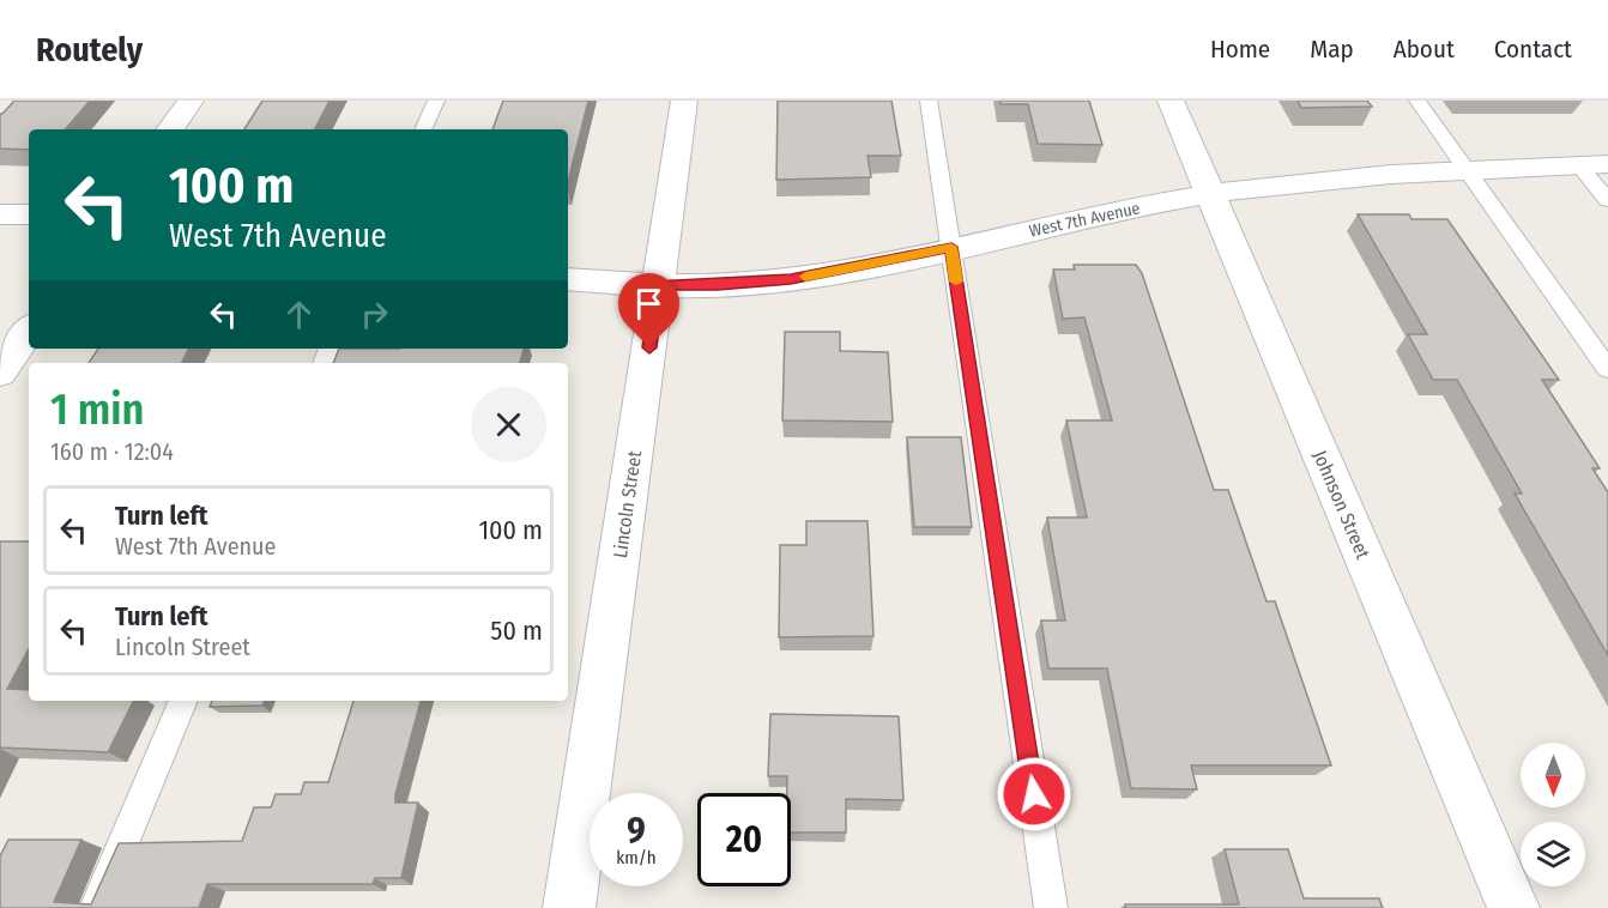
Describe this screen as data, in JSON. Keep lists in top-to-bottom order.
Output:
{
  "streets": {
    "street": ["West 7th Avenue", "Lincoln Street", "Johnson Street"]
  },
  "crossings": [
    ["West 7th Avenue", "Lincoln Street"],
    ["West 7th Avenue", "Johnson Street"]
  ],
  "north": "bottom",
  "page": {
    "header": "Routely",
    "nav": [
      "Home",
      "Map",
      "About",
      "Contact"
    ],
    "turn": ["100 m", "West 7th Avenue"],
    "heading": ["1 min", "160 m · 12:04"],
    "list": [
      {
        "name": "Turn left",
        "note": "West 7th Avenue",
        "value": "100 m"
      },
      {
        "name": "Turn left",
        "note": "Lincoln Street",
        "value": "50 m"
      }
    ],
    "speed": "9 km/h",
    "limit": "20"
  }
}
